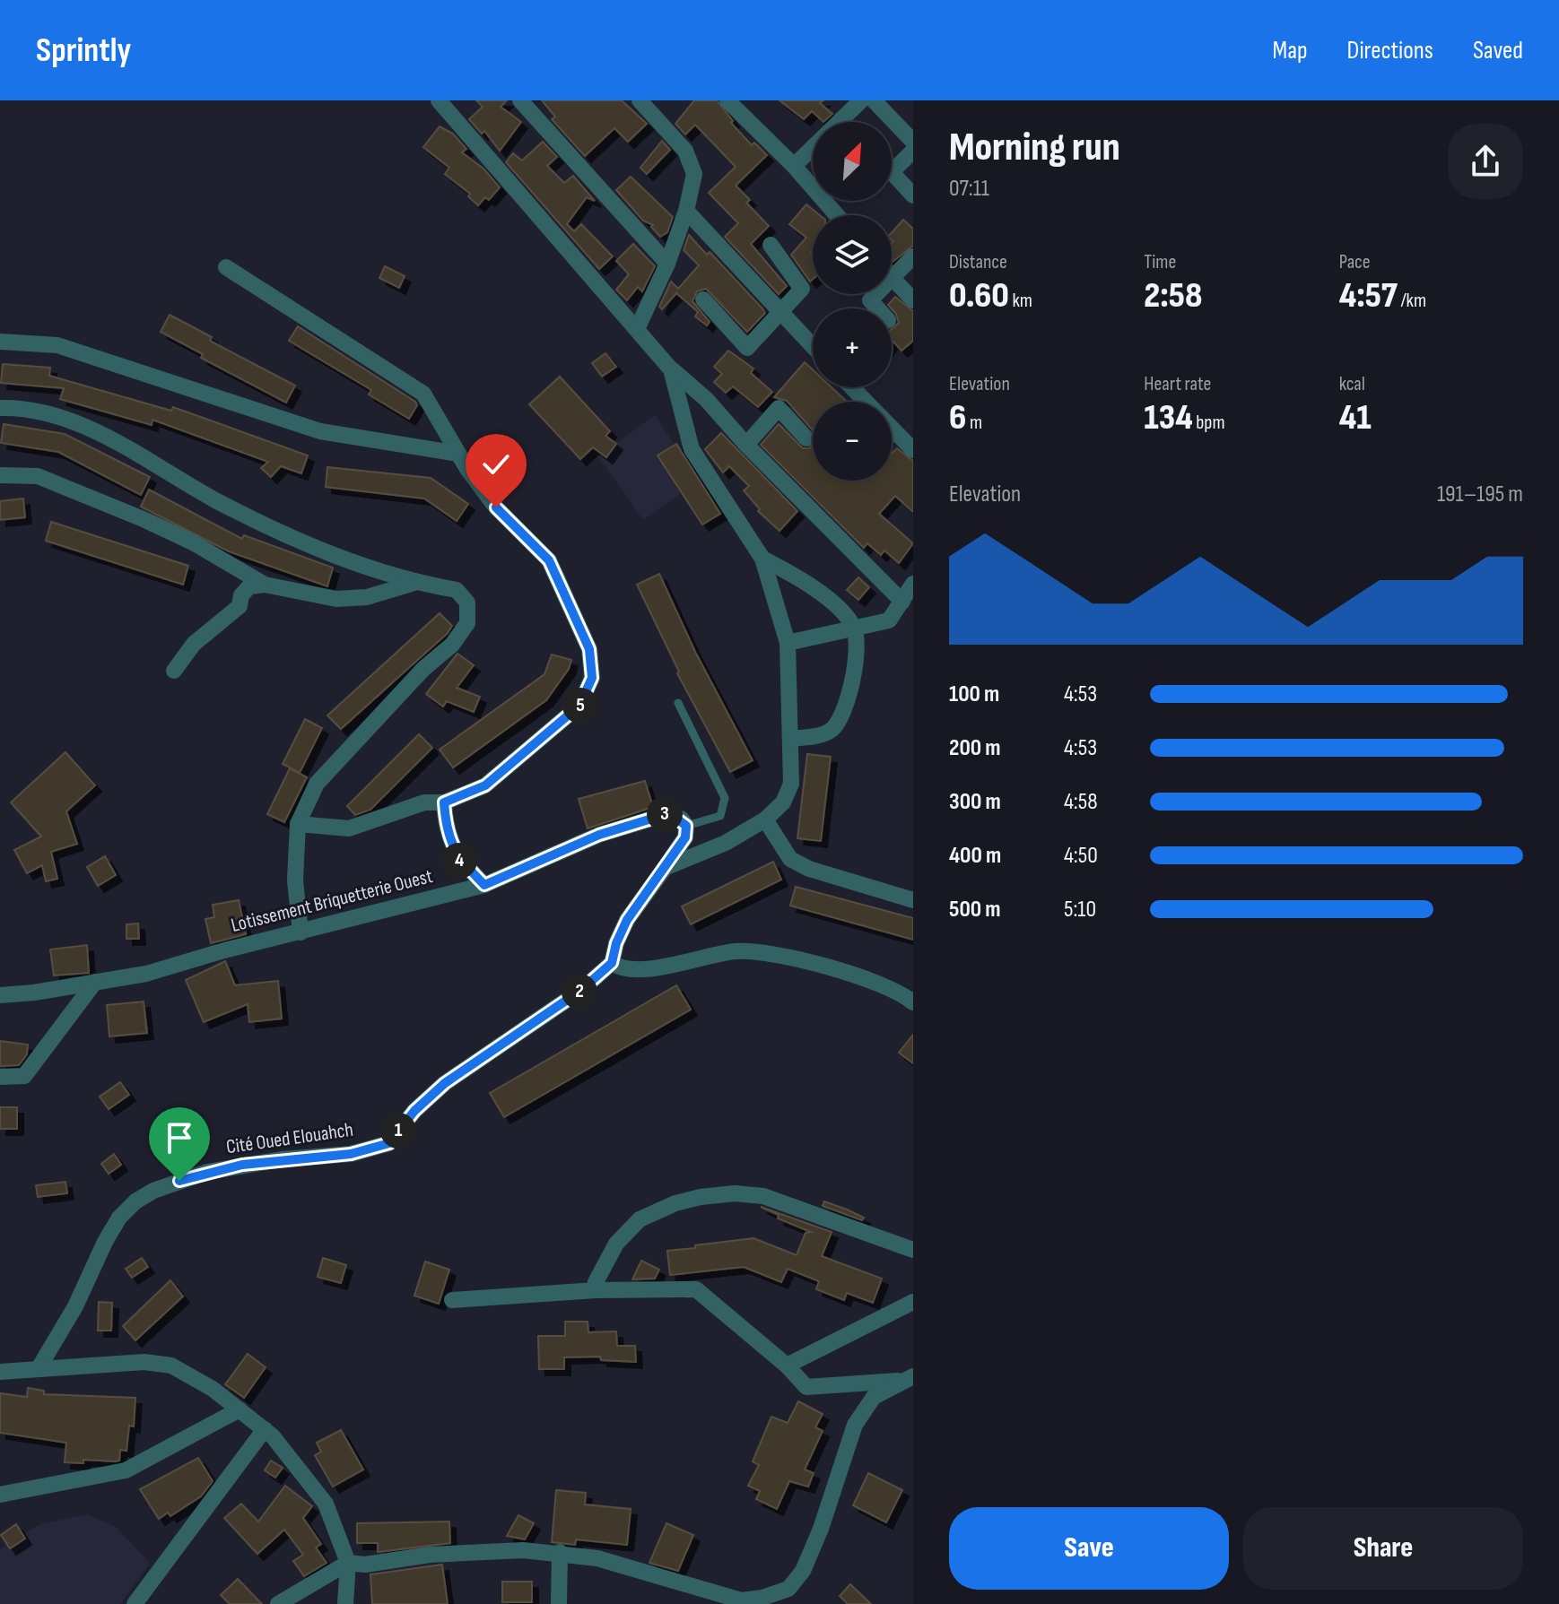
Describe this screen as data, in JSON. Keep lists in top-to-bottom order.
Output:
{
  "streets": {
    "street": ["Lotissement Briquetterie Ouest", "Cité Oued Elouahch"]
  },
  "north": "top right",
  "page": {
    "header": "Sprintly",
    "nav": ["Map", "Directions", "Saved"],
    "heading": ["Morning run", "07:11"],
    "map_buttons": ["+", "−"],
    "stats": [
      ["Distance", "0.60 km"],
      ["Time", "2:58"],
      ["Pace", "4:57 /km"],
      ["Elevation", "6 m"],
      ["Heart rate", "134 bpm"],
      ["kcal", "41"]
    ],
    "chart": ["Elevation", "191–195 m"],
    "list": [
      {
        "name": "100 m",
        "note": "4:53"
      },
      {
        "name": "200 m",
        "note": "4:53"
      },
      {
        "name": "300 m",
        "note": "4:58"
      },
      {
        "name": "400 m",
        "note": "4:50"
      },
      {
        "name": "500 m",
        "note": "5:10"
      }
    ],
    "pins": [
      "5",
      "3",
      "4",
      "2",
      "1"
    ],
    "buttons": ["Save", "Share"]
  }
}
